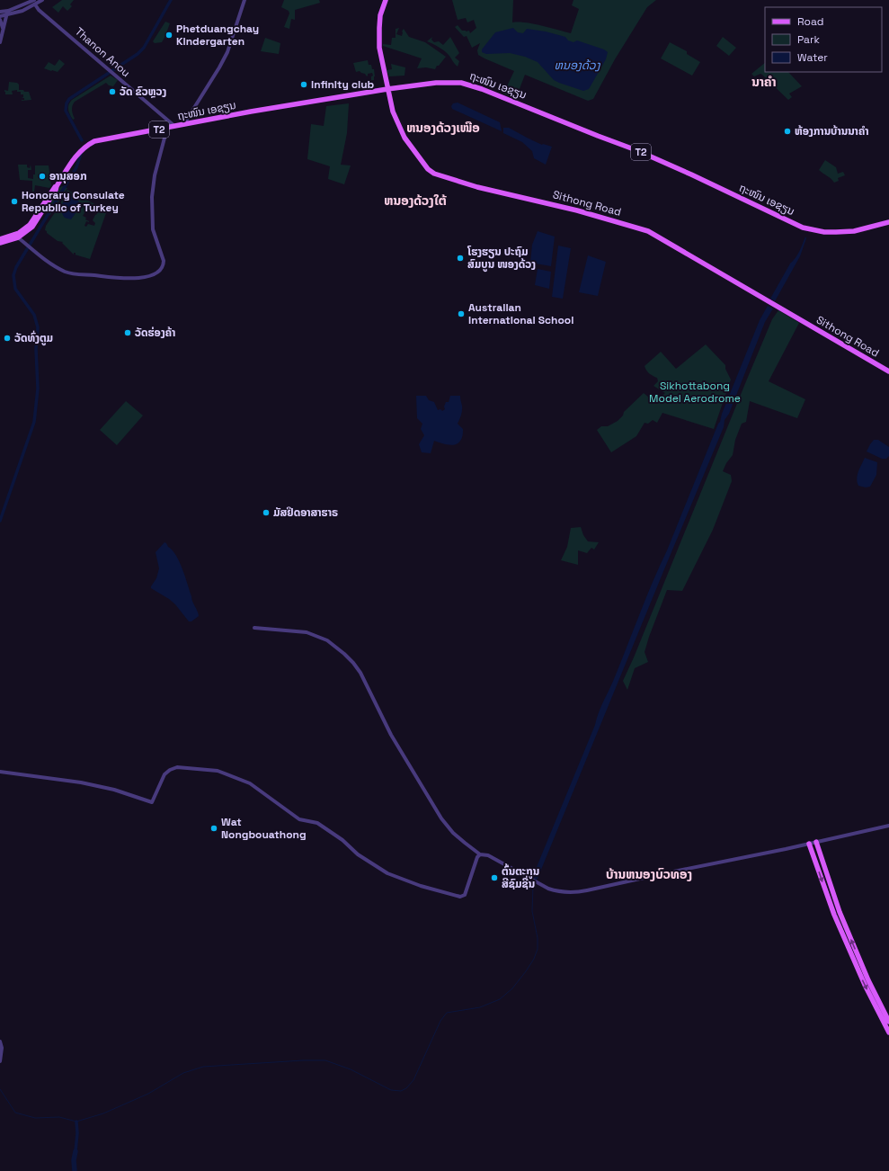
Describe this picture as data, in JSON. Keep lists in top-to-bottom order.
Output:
{
  "streets": {
    "main road": ["ຖະໜົນ ເອຊຽນ", "T2", "Sithong Road"],
    "street": ["Thanon Anou"]
  },
  "crossings": [
    ["Thanon Anou", "ຖະໜົນ ເອຊຽນ"],
    ["ຖະໜົນ ເອຊຽນ", "Sithong Road"]
  ],
  "districts": [
    "ນາຄຳ",
    "ຫນອງດ້ວງເໜືອ",
    "ຫນອງດ້ວງໃຕ້",
    "ບ້ານຫນອງບົວທອງ"
  ],
  "water": ["ຫນອງດ້ວງ"],
  "parks": ["Sikhottabong Model Aerodrome"],
  "places": [
    "Phetduangchay Kindergarten",
    "Infinity club",
    "ວັດ ຂົວຫຼວງ",
    "ຫ້ອງການບ້ານນາຄໍາ",
    "ອານຸສອກ",
    "Honorary Consulate Republic of Turkey",
    "ໂຮງຮຽນ ປະຖົມ ສົມບູນ ໜອງດ້ວງ",
    "Australian International School",
    "ວັດຮ່ອງຄ້າ",
    "ວັດທົ່ງຕູມ",
    "ມັສຢິດອາສາຮາຣ",
    "Wat Nongbouathong",
    "ຕົ້ນຕະກູນ ສີຊົມຊື່ນ"
  ],
  "legend": ["Road", "Park", "Water"]
}
